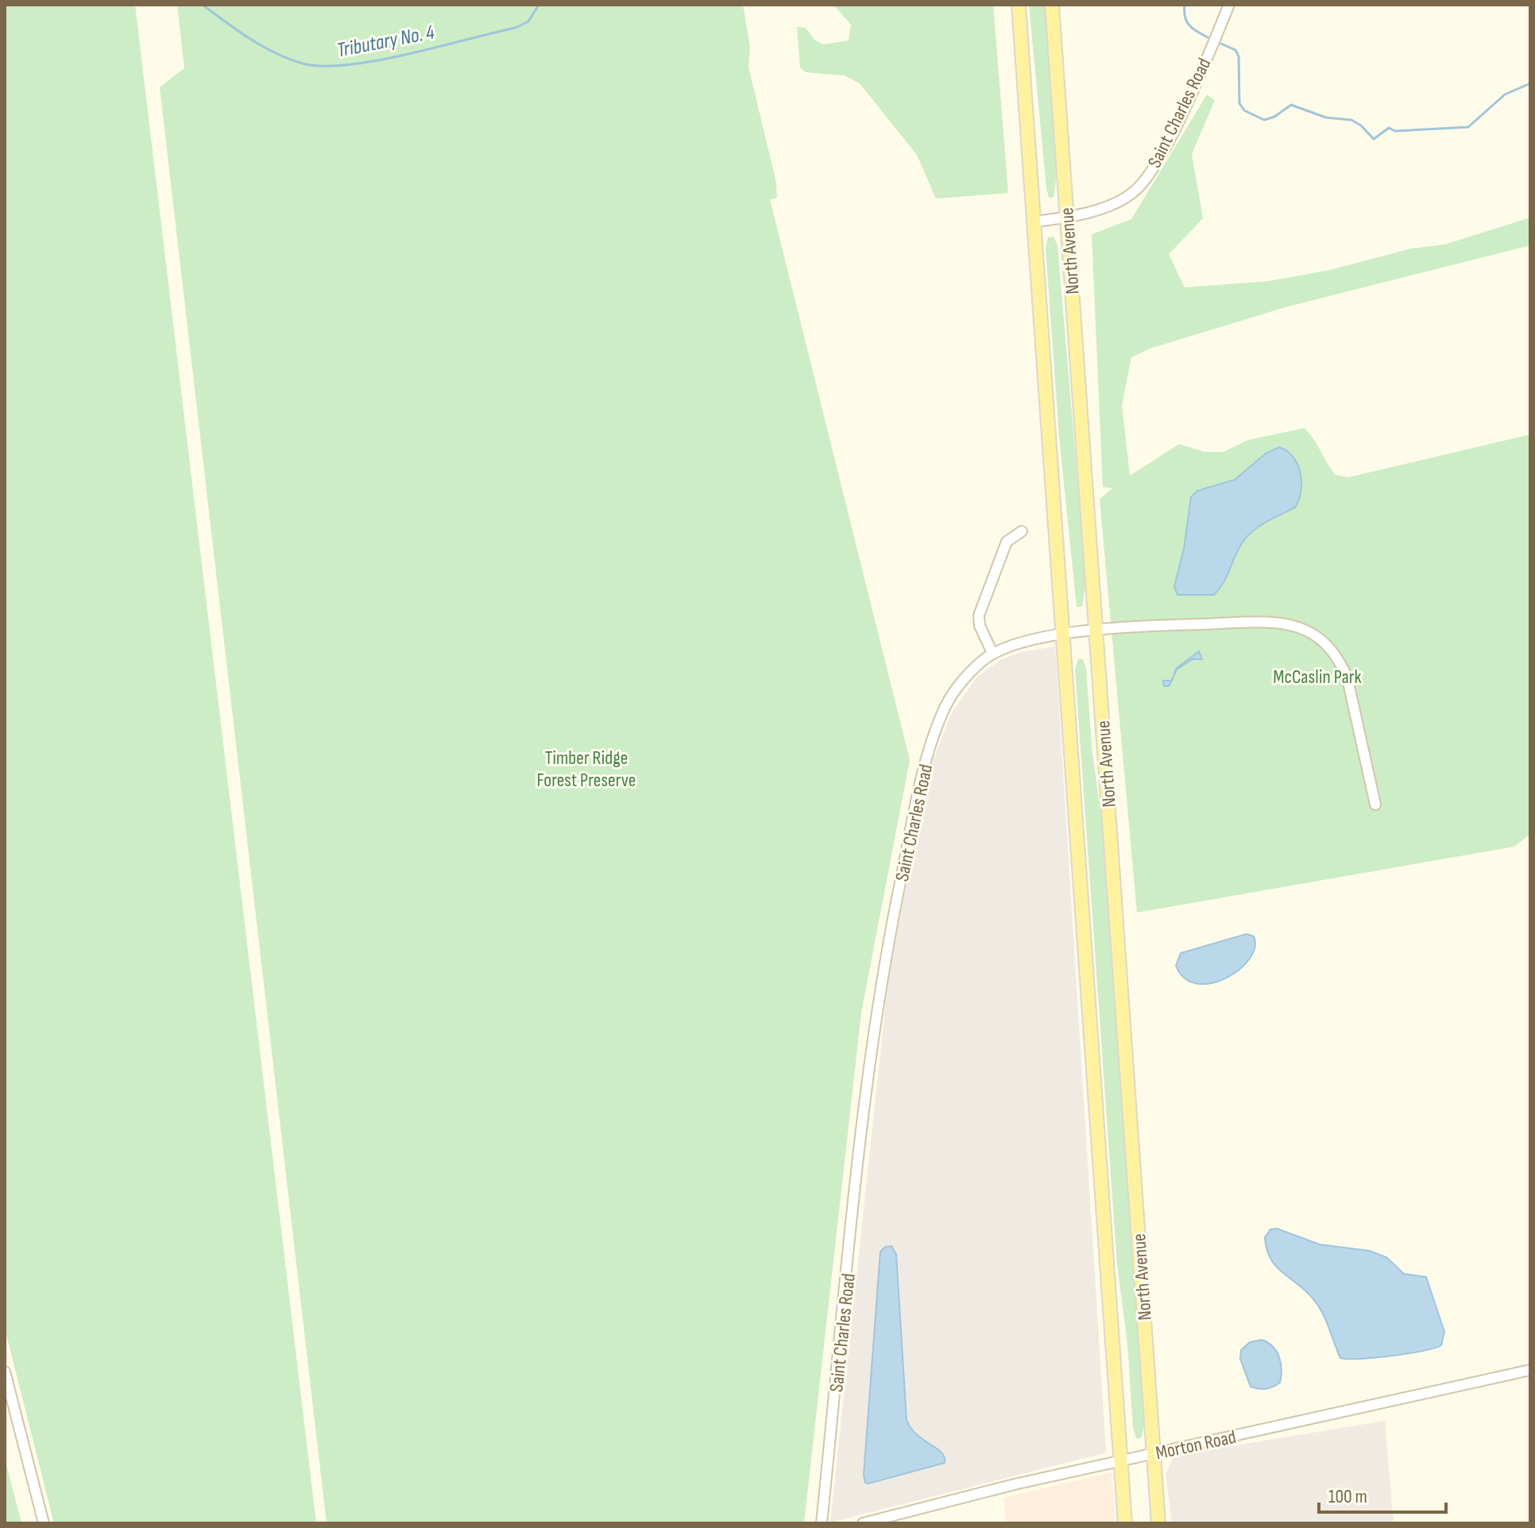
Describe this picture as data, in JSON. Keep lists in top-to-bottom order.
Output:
{
  "streets": {
    "main road": ["North Avenue"],
    "street": ["Saint Charles Road", "Morton Road"]
  },
  "crossings": [
    ["Saint Charles Road", "North Avenue"],
    ["North Avenue", "Morton Road"]
  ],
  "water": ["Tributary No. 4"],
  "parks": ["McCaslin Park", "Timber Ridge Forest Preserve"],
  "scale_bar": "100 m"
}
